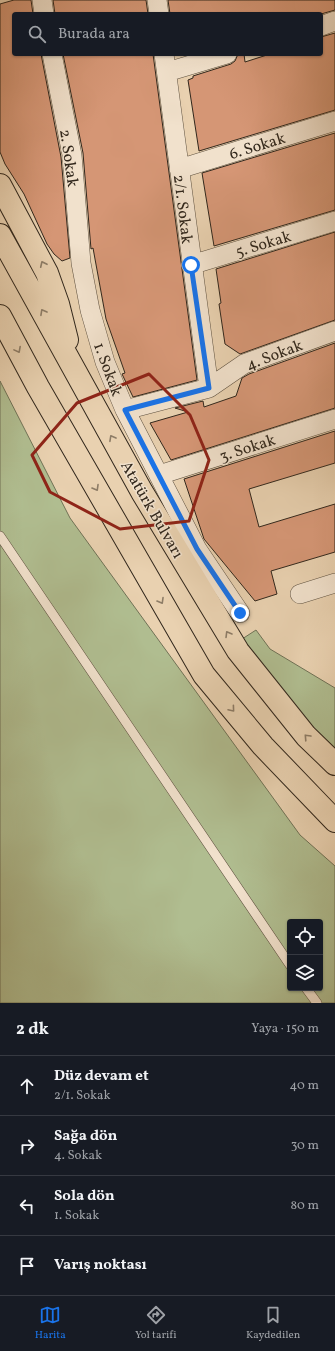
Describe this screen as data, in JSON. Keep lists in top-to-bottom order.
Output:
{
  "streets": {
    "highway": ["Atatürk Bulvarı"],
    "street": [
      "6. Sokak",
      "2. Sokak",
      "2/1. Sokak",
      "5. Sokak",
      "4. Sokak",
      "1. Sokak",
      "3. Sokak"
    ]
  },
  "crossings": [
    ["6. Sokak", "2/1. Sokak"],
    ["2. Sokak", "1. Sokak"],
    ["2/1. Sokak", "5. Sokak"],
    ["2/1. Sokak", "4. Sokak"],
    ["4. Sokak", "1. Sokak"],
    ["1. Sokak", "3. Sokak"]
  ],
  "page": {
    "search": "Burada ara",
    "heading": ["2 dk", "Yaya · 150 m"],
    "list": [
      ["Düz devam et", "2/1. Sokak", "40 m"],
      ["Sağa dön", "4. Sokak", "30 m"],
      ["Sola dön", "1. Sokak", "80 m"],
      "Varış noktası"
    ],
    "nav": ["Harita", "Yol tarifi", "Kaydedilen"]
  }
}
